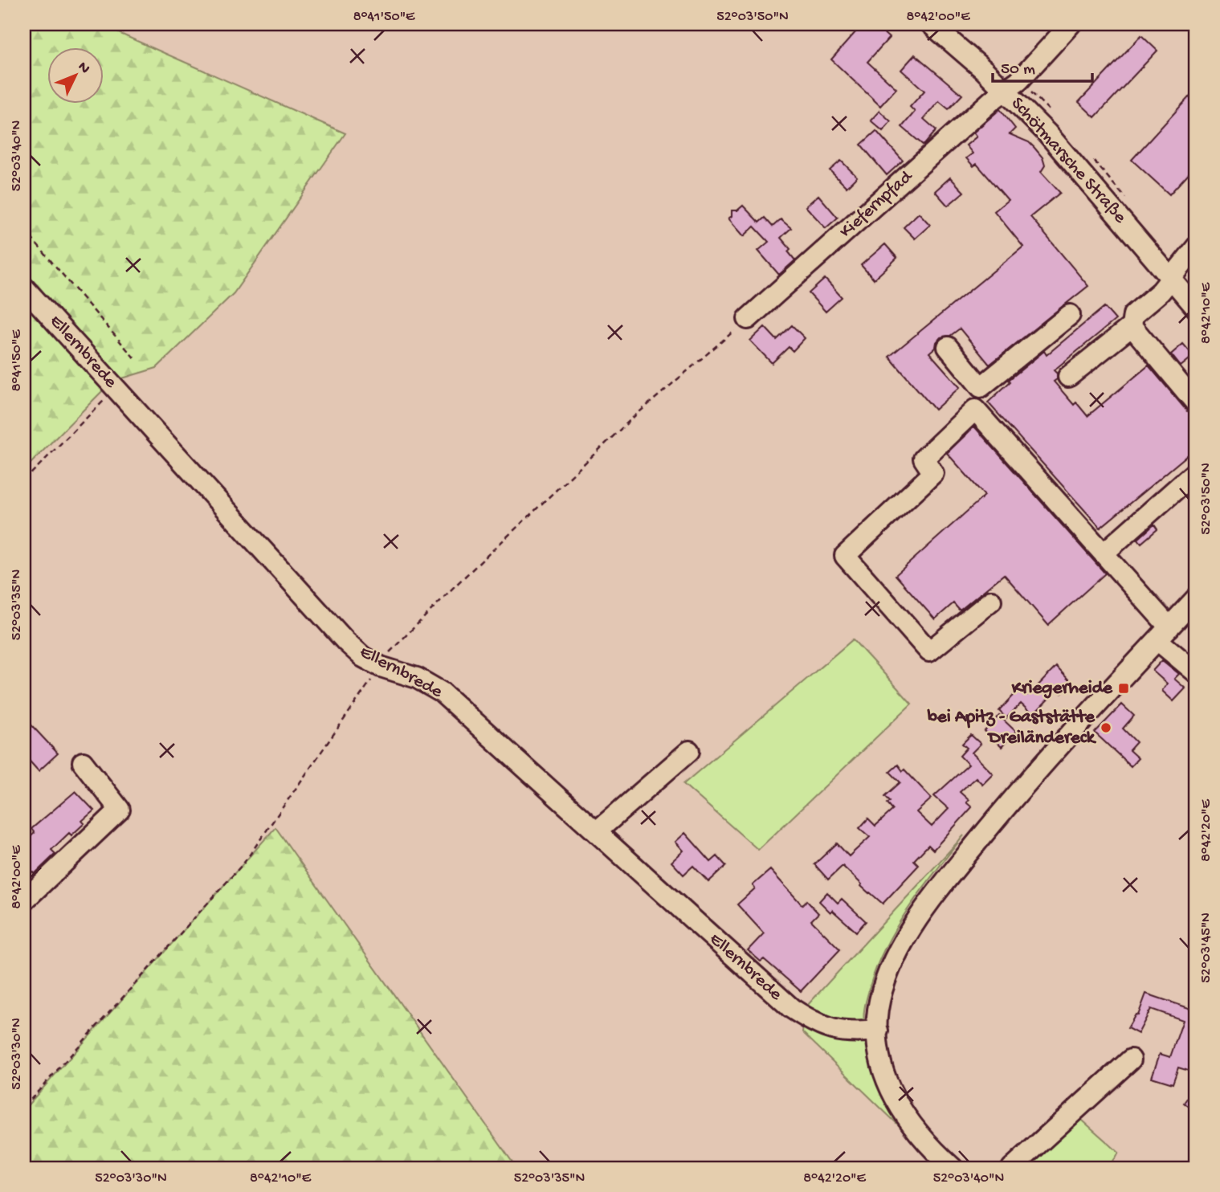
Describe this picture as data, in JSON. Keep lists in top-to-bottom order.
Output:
{
  "streets": {
    "street": ["Schötmarsche Straße", "Kiefernpfad", "Ellernbrede"]
  },
  "crossings": [
    ["Schötmarsche Straße", "Kiefernpfad"]
  ],
  "places": {
    "transit": ["Kriegerheide"],
    "other": ["bei Apitz - Gaststätte Dreiländereck"]
  },
  "scale_bar": "50 m",
  "north": "top right",
  "coordinates": [
    "8°41'50\"E",
    "52°03'50\"N",
    "8°42'00\"E",
    "52°03'40\"N",
    "8°42'10\"E",
    "52°03'35\"N",
    "8°42'20\"E",
    "52°03'45\"N",
    "52°03'30\"N"
  ]
}
